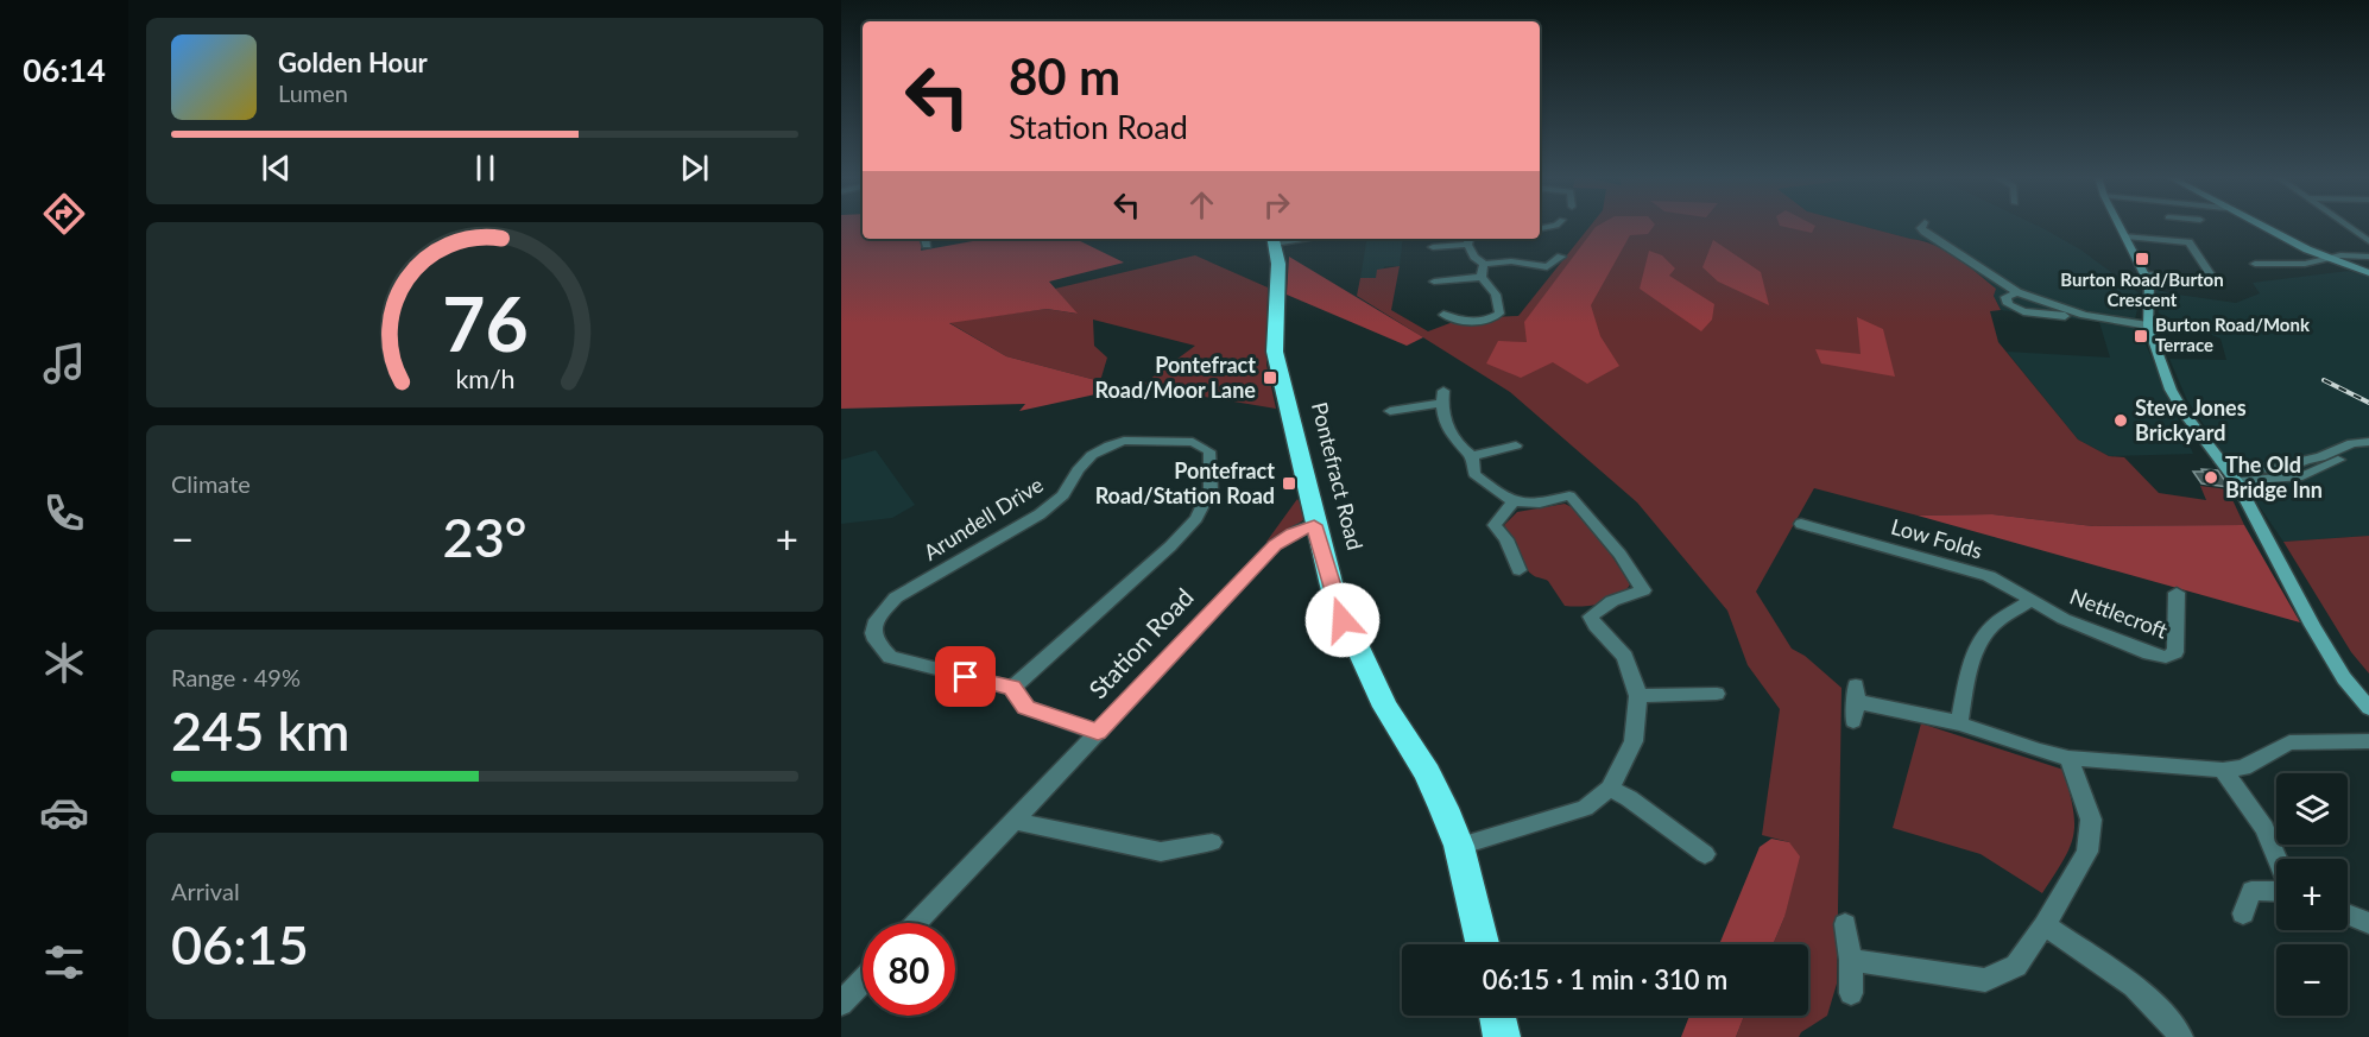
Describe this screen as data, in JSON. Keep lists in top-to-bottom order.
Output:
{
  "streets": {
    "highway": ["Pontefract Road"],
    "street": [
      "Arundell Drive",
      "Low Folds",
      "Nettlecroft",
      "Station Road"
    ]
  },
  "crossings": [
    ["Pontefract Road", "Station Road"],
    ["Arundell Drive", "Station Road"],
    ["Low Folds", "Nettlecroft"]
  ],
  "places": {
    "transit": [
      "Burton Road/Burton Crescent",
      "Burton Road/Monk Terrace",
      "Pontefract Road/Moor Lane",
      "Pontefract Road/Station Road"
    ],
    "other": ["Steve Jones Brickyard", "The Old Bridge Inn"]
  },
  "page": {
    "tabs": "06:14",
    "turn": ["80 m", "Station Road"],
    "song": ["Golden Hour", "Lumen"],
    "tile": [
      "Climate",
      ["Range · 49%", "245 km"],
      ["Arrival", "06:15"]
    ],
    "heat": ["−", "23°", "+"],
    "map_buttons": ["+", "−"],
    "limit": "80",
    "trip": "06:15 · 1 min · 310 m",
    "gauge": ["76", "km/h"]
  }
}
